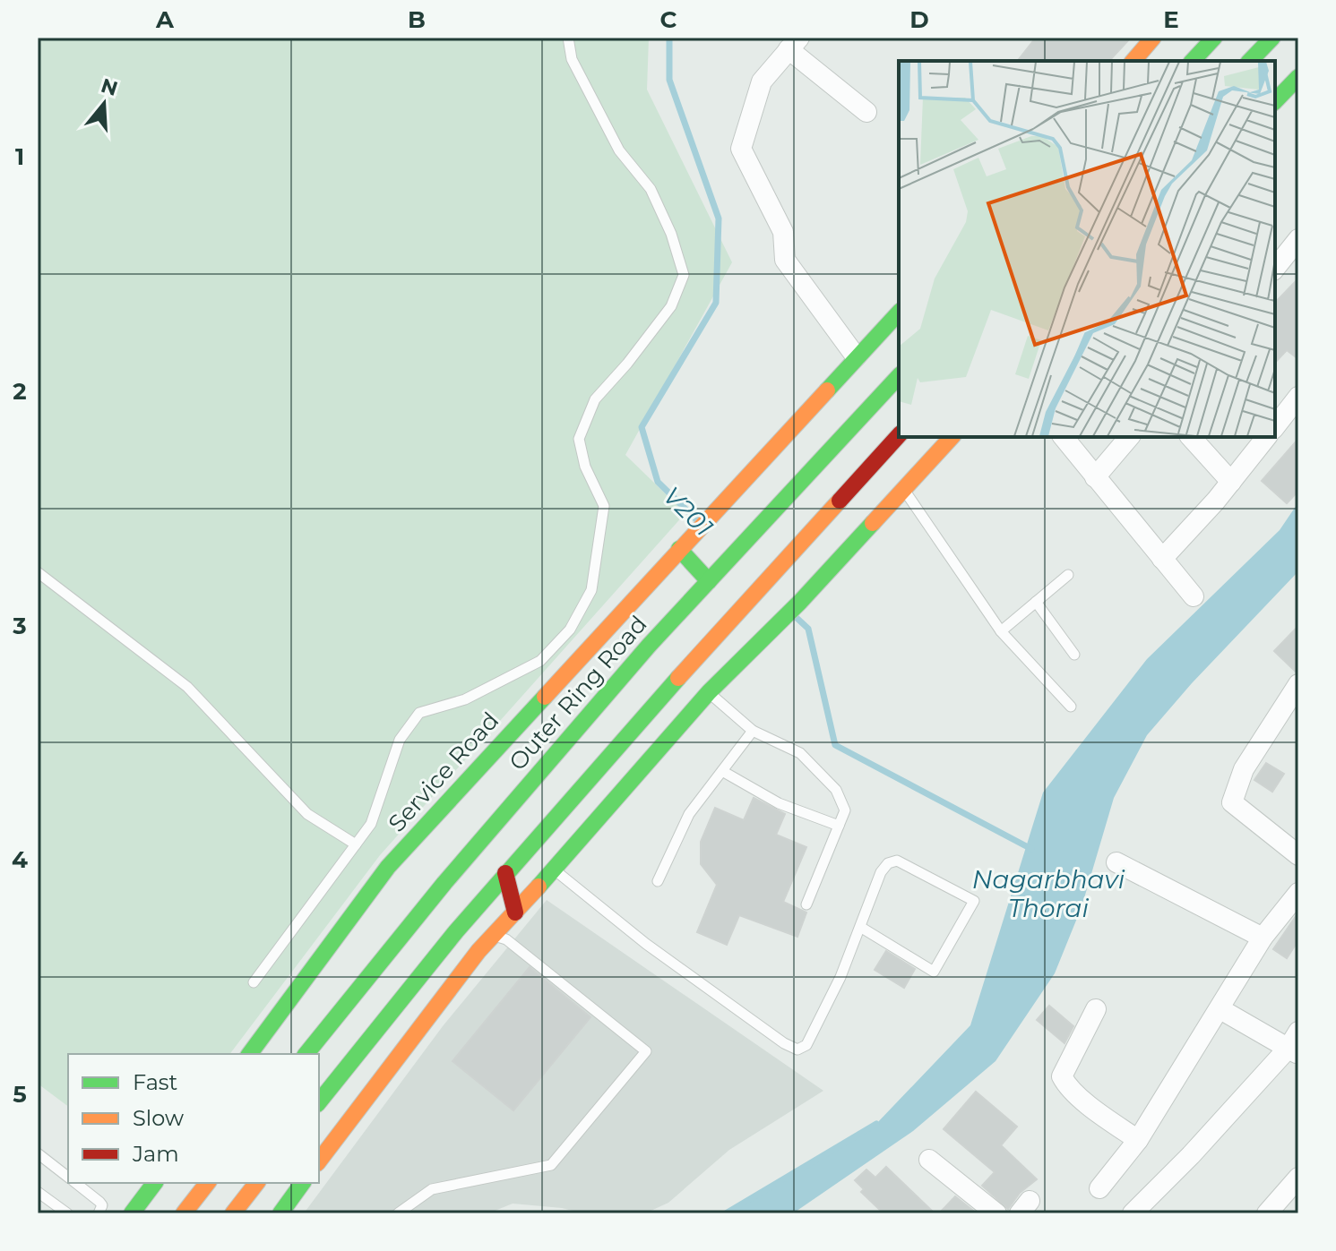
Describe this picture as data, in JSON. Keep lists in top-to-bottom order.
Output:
{
  "streets": {
    "main road": ["Outer Ring Road", "Service Road"]
  },
  "water": ["V201", "Nagarbhavi Thorai"],
  "legend": ["Fast", "Slow", "Jam"],
  "north": "top",
  "grid": {
    "columns": [
      "A",
      "B",
      "C",
      "D",
      "E"
    ],
    "rows": [
      "1",
      "2",
      "3",
      "4",
      "5"
    ]
  }
}
